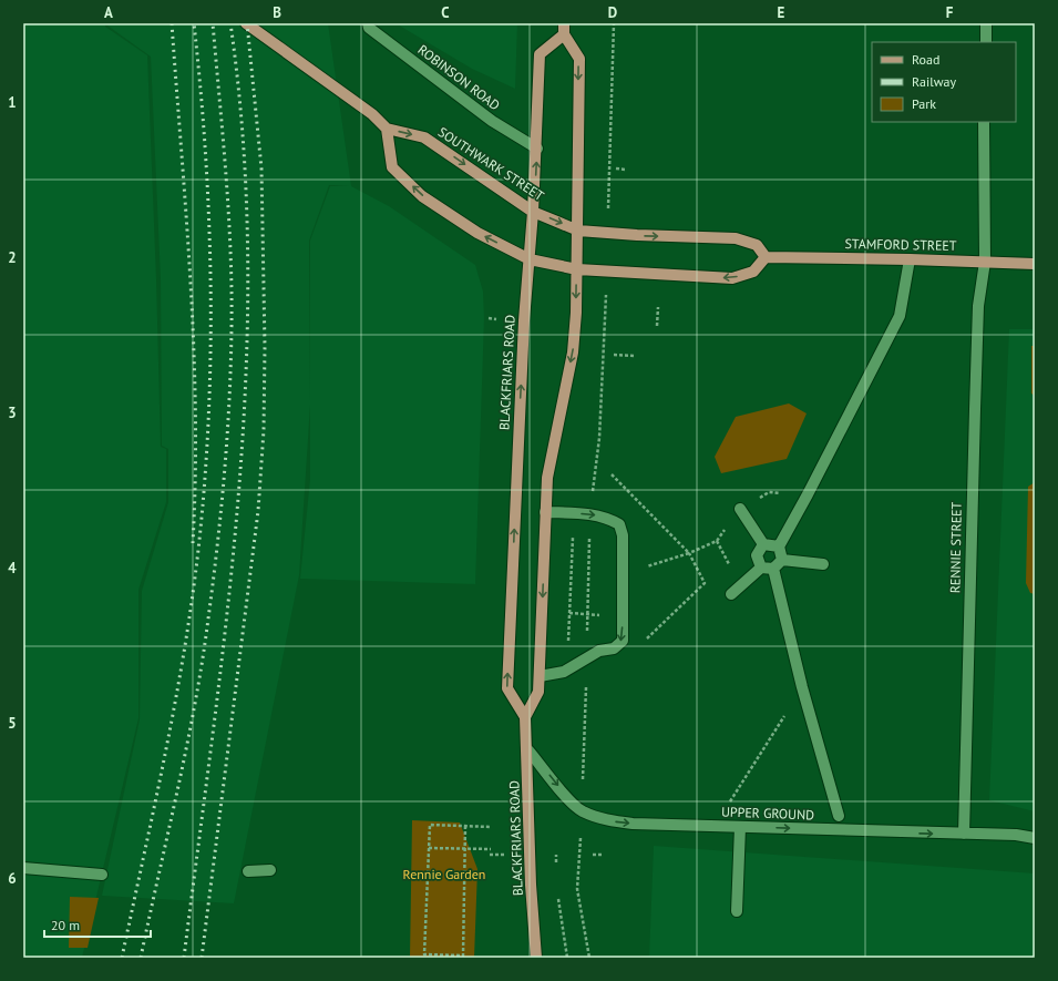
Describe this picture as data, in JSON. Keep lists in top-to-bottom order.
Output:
{
  "streets": {
    "main road": ["SOUTHWARK STREET", "STAMFORD STREET", "BLACKFRIARS ROAD"],
    "street": ["ROBINSON ROAD", "RENNIE STREET", "UPPER GROUND"]
  },
  "crossings": [
    ["ROBINSON ROAD", "BLACKFRIARS ROAD"],
    ["SOUTHWARK STREET", "BLACKFRIARS ROAD"],
    ["STAMFORD STREET", "RENNIE STREET"],
    ["BLACKFRIARS ROAD", "UPPER GROUND"],
    ["RENNIE STREET", "UPPER GROUND"]
  ],
  "one_way": ["UPPER GROUND"],
  "parks": ["Rennie Garden"],
  "legend": ["Road", "Railway", "Park"],
  "scale_bar": "20 m",
  "grid": {
    "columns": [
      "A",
      "B",
      "C",
      "D",
      "E",
      "F"
    ],
    "rows": [
      "1",
      "2",
      "3",
      "4",
      "5",
      "6"
    ]
  }
}
